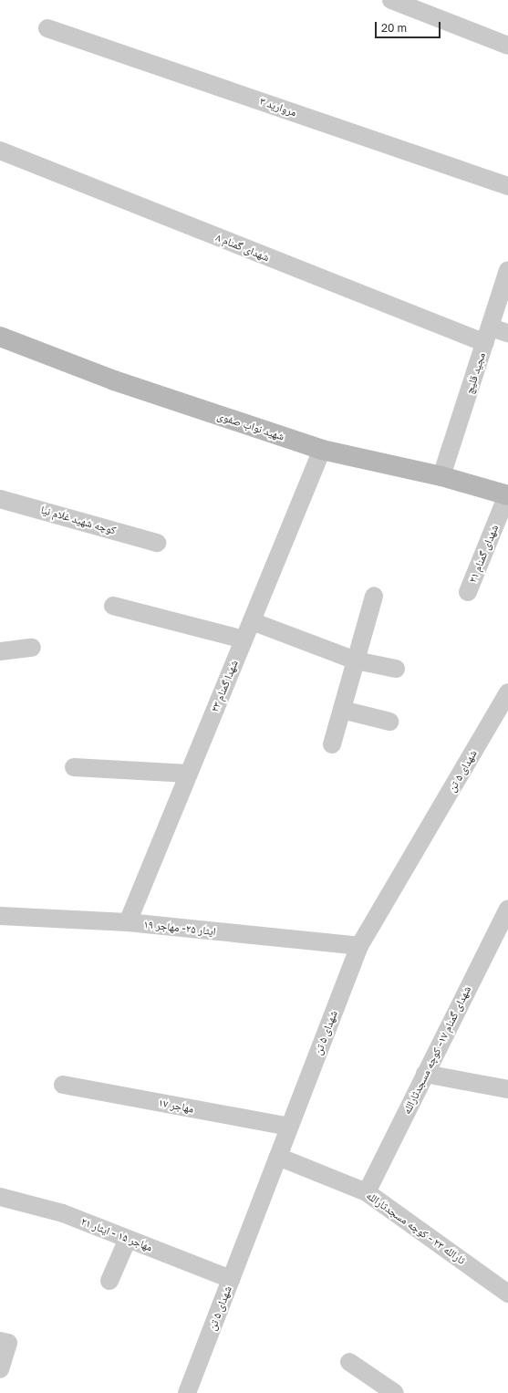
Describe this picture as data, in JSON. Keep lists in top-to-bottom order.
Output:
{
  "streets": {
    "street": [
      "مروارید ۳",
      "شهدای گمنام ۸",
      "مجید قلیچ",
      "شهید نواب صفوی",
      "کوچه شهید غلام نیا",
      "شهدای گمنام ۲۱",
      "شهدا گمنام ۲۳",
      "شهدای ۵ تن",
      "ایثار ۲۵- مهاجر ۱۹",
      "شهدای گمنام ۱۷- كوچه مسجدثارالله",
      "مهاجر ۱۷",
      "ثارالله ۲۳ - كوچه مسجدثارالله",
      "مهاجر ۱۵ - ایثار ۲۱"
    ]
  },
  "crossings": [
    ["شهدای گمنام ۸", "مجید قلیچ"],
    ["مجید قلیچ", "شهید نواب صفوی"],
    ["شهید نواب صفوی", "شهدای گمنام ۲۱"],
    ["شهید نواب صفوی", "شهدا گمنام ۲۳"],
    ["شهدا گمنام ۲۳", "ایثار ۲۵- مهاجر ۱۹"],
    ["شهدای ۵ تن", "ایثار ۲۵- مهاجر ۱۹"],
    ["شهدای ۵ تن", "مهاجر ۱۷"],
    ["شهدای ۵ تن", "ثارالله ۲۳ - كوچه مسجدثارالله"],
    ["شهدای ۵ تن", "مهاجر ۱۵ - ایثار ۲۱"],
    ["شهدای گمنام ۱۷- كوچه مسجدثارالله", "ثارالله ۲۳ - كوچه مسجدثارالله"]
  ],
  "scale_bar": "20 m"
}
